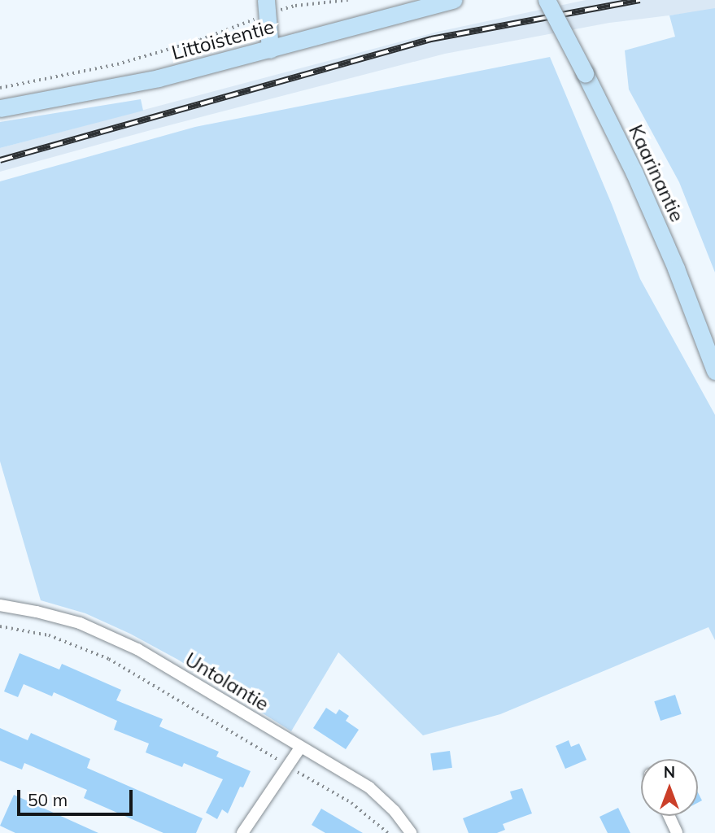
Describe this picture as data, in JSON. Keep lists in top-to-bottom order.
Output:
{
  "streets": {
    "street": ["Littoistentie", "Kaarinantie", "Untolantie"]
  },
  "scale_bar": "50 m",
  "north": "top"
}
